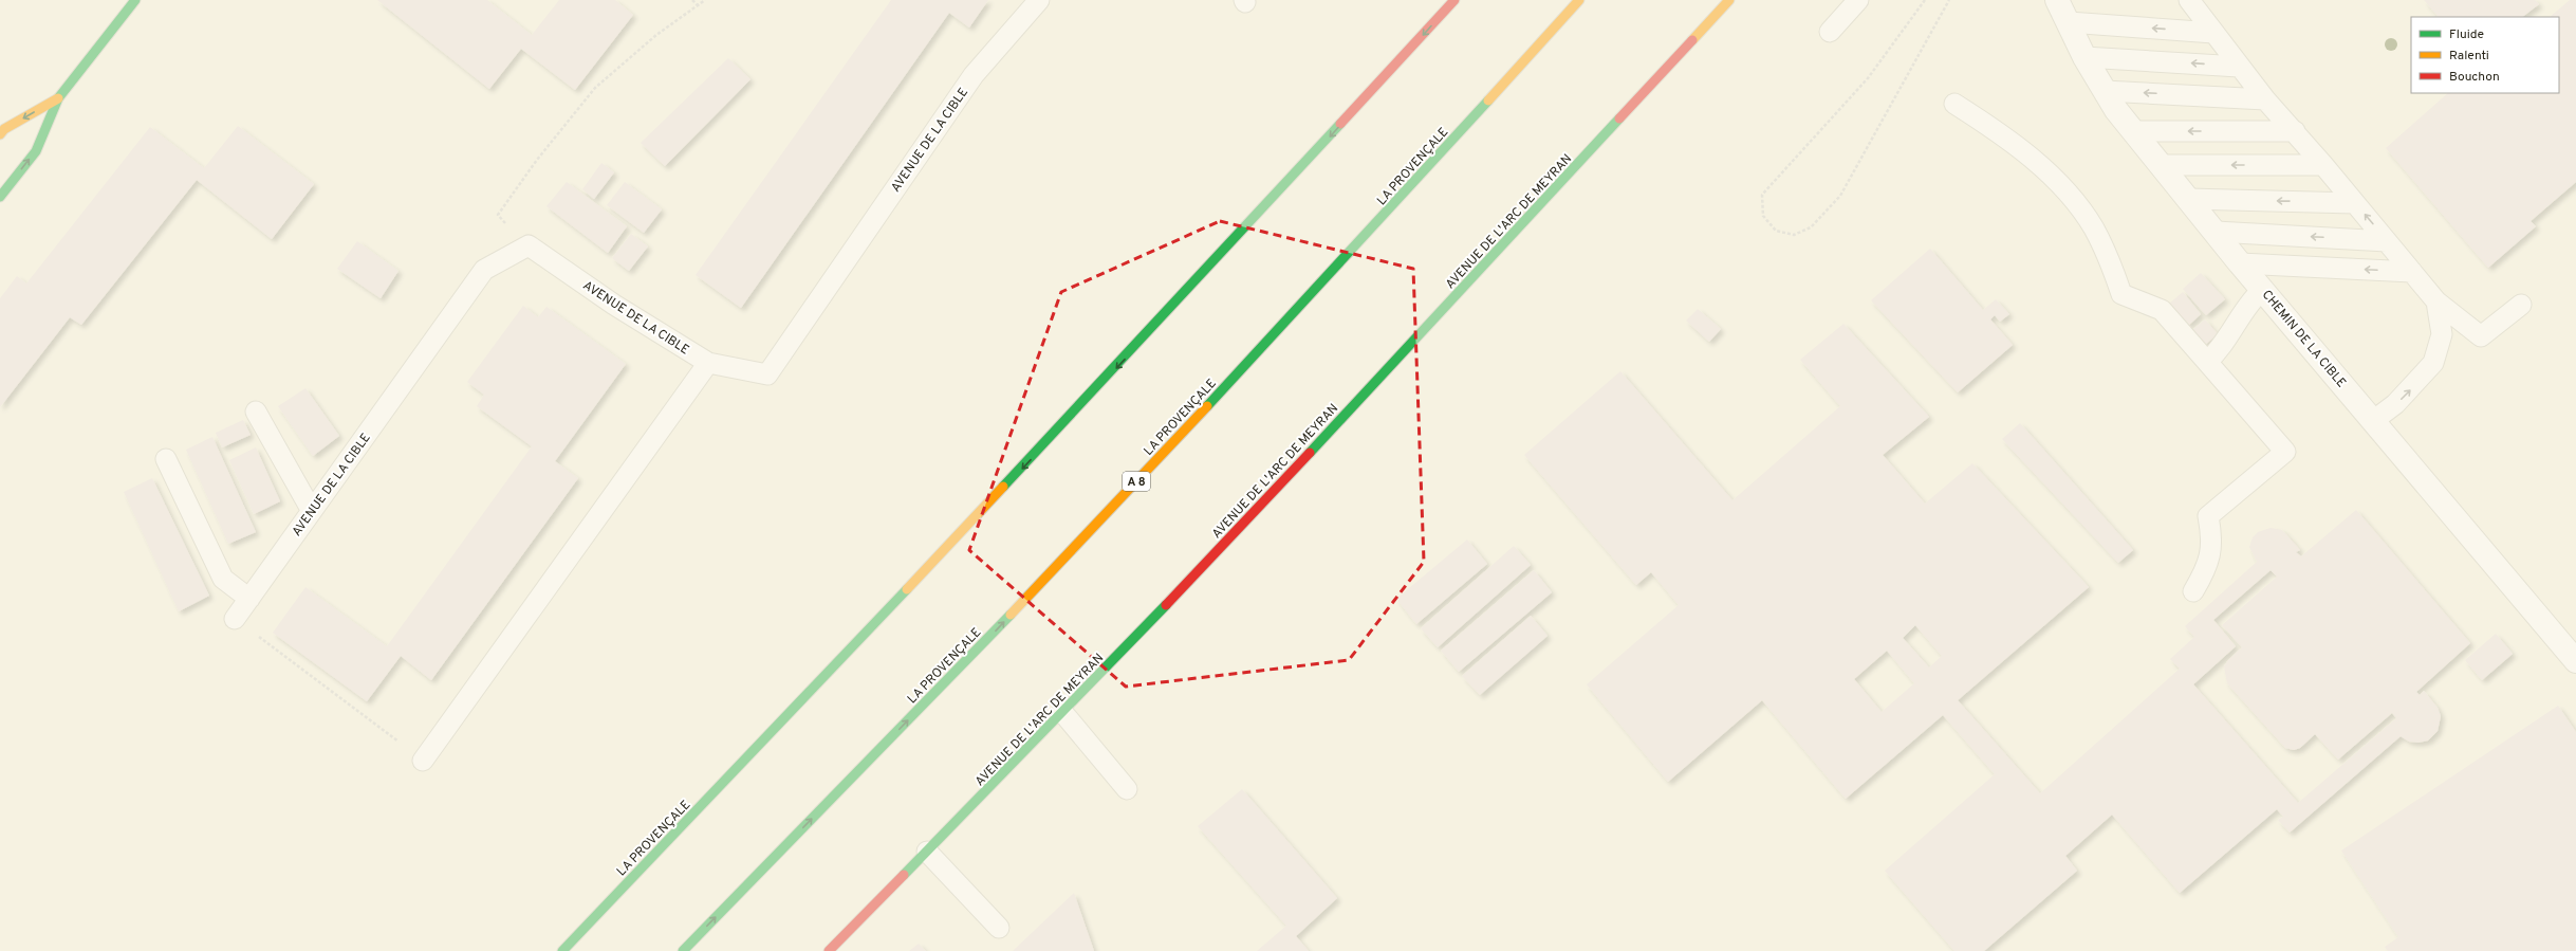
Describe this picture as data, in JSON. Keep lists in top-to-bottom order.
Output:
{
  "streets": {
    "main road": ["LA PROVENÇALE", "AVENUE DE L'ARC DE MEYRAN", "A 8"],
    "street": ["CHEMIN DE LA CIBLE"],
    "lane": ["AVENUE DE LA CIBLE"]
  },
  "legend": ["Fluide", "Ralenti", "Bouchon"]
}
